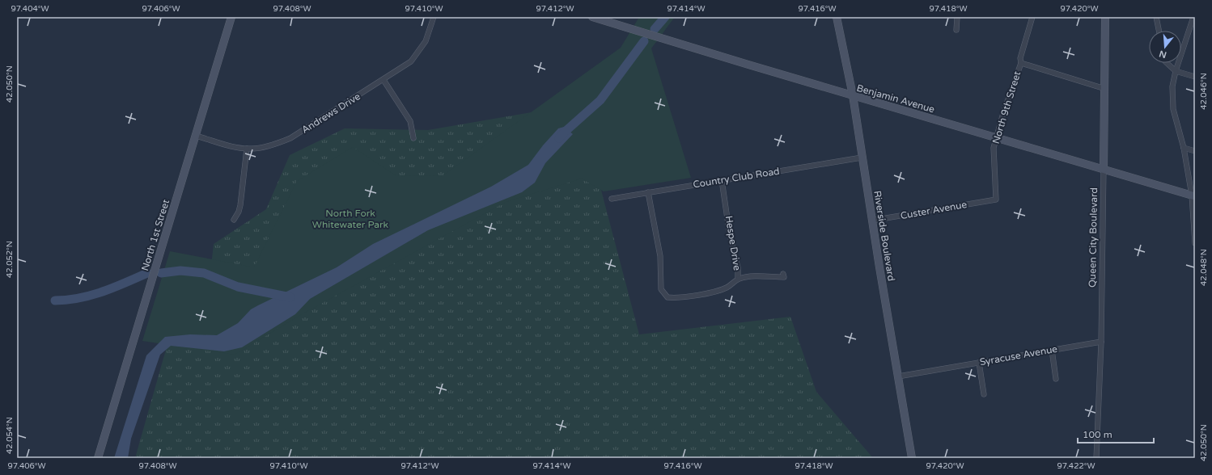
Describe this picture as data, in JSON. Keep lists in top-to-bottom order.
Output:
{
  "streets": {
    "main road": [
      "Benjamin Avenue",
      "North 1st Street",
      "Riverside Boulevard",
      "Queen City Boulevard"
    ],
    "street": [
      "North 9th Street",
      "Andrews Drive",
      "Country Club Road",
      "Custer Avenue",
      "Hespe Drive",
      "Syracuse Avenue"
    ]
  },
  "crossings": [
    ["Benjamin Avenue", "North 9th Street"],
    ["Benjamin Avenue", "Riverside Boulevard"],
    ["Benjamin Avenue", "Queen City Boulevard"],
    ["North 9th Street", "Custer Avenue"],
    ["Andrews Drive", "North 1st Street"],
    ["Country Club Road", "Riverside Boulevard"],
    ["Country Club Road", "Hespe Drive"],
    ["Custer Avenue", "Riverside Boulevard"],
    ["Riverside Boulevard", "Syracuse Avenue"],
    ["Queen City Boulevard", "Syracuse Avenue"]
  ],
  "parks": ["North Fork Whitewater Park"],
  "scale_bar": "100 m",
  "north": "bottom",
  "coordinates": [
    "97.404°W",
    "97.406°W",
    "97.408°W",
    "97.410°W",
    "97.412°W",
    "97.414°W",
    "97.416°W",
    "97.418°W",
    "97.420°W",
    "42.050°N",
    "42.046°N",
    "42.052°N",
    "42.048°N",
    "42.054°N",
    "97.422°W"
  ]
}
